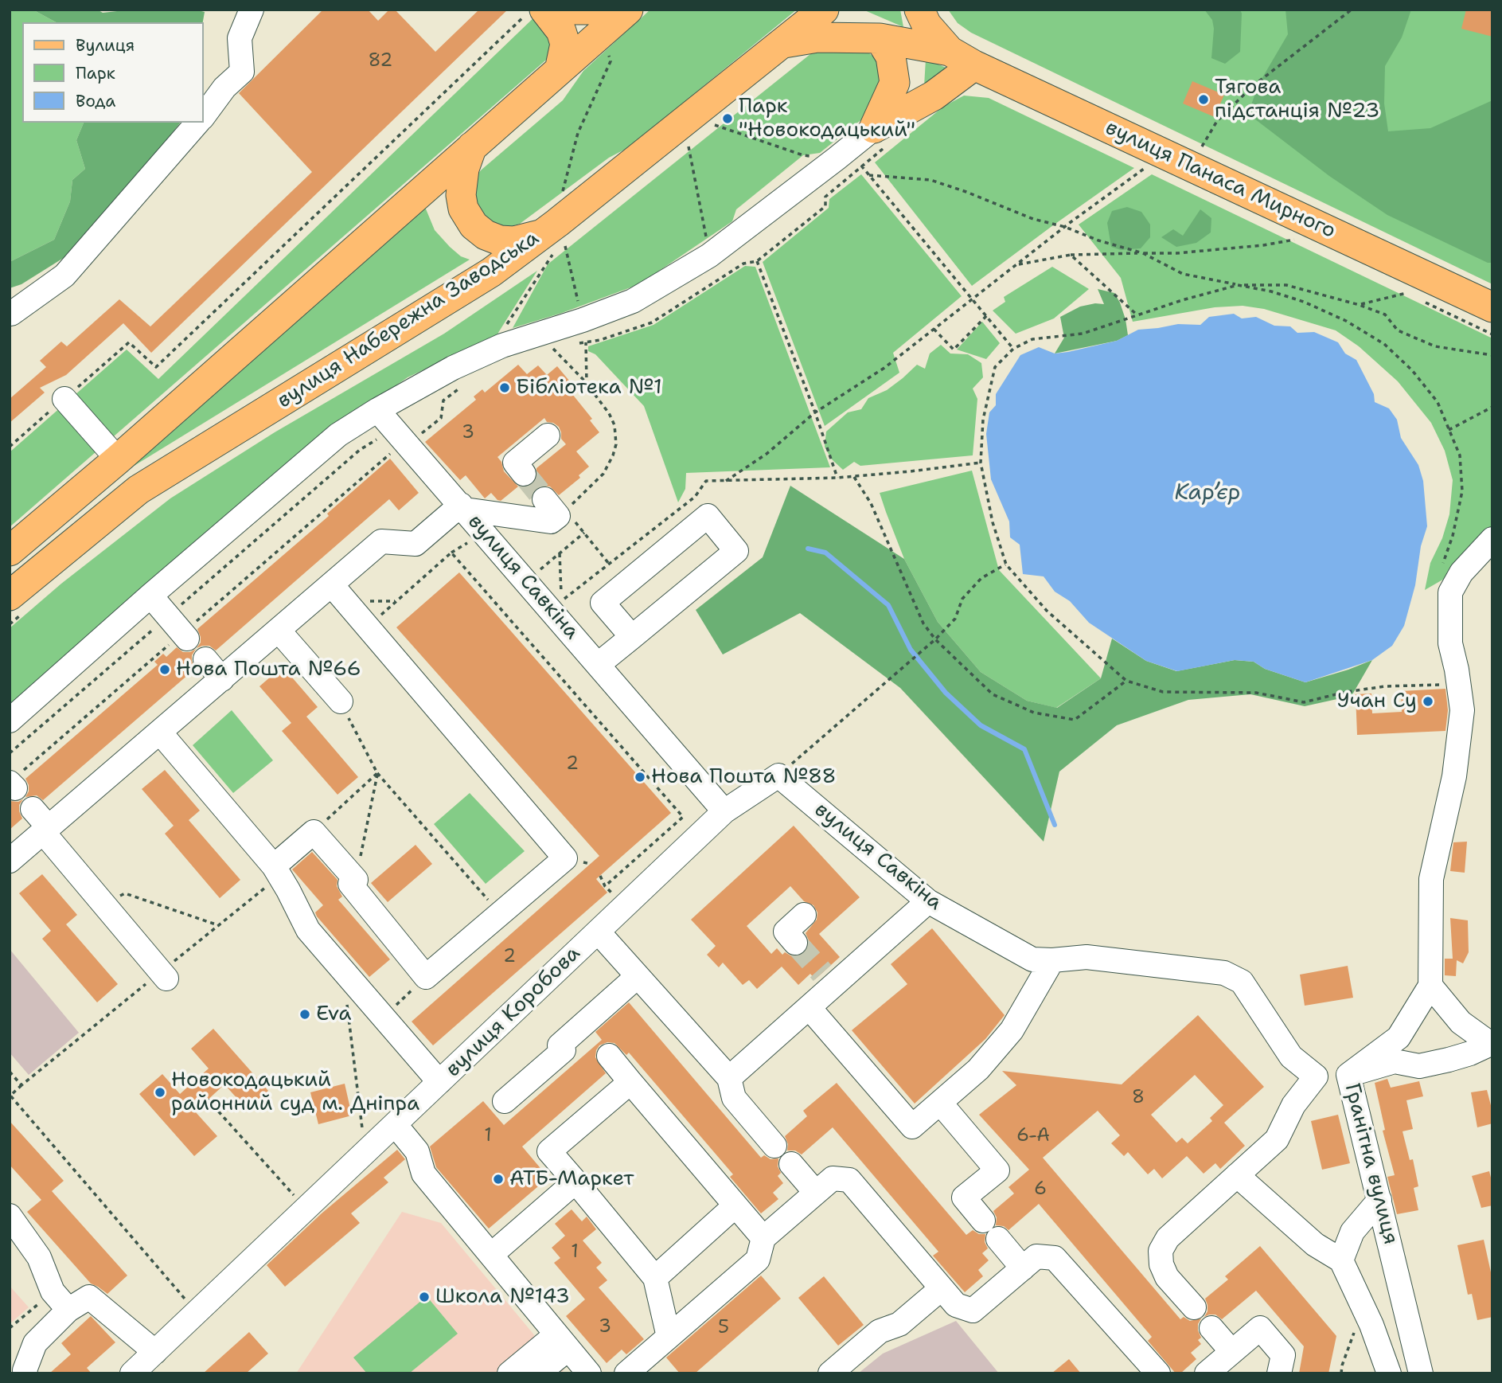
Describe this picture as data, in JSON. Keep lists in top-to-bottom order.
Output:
{
  "streets": {
    "main road": ["вулиця Панаса Мирного", "вулиця Набережна Заводська"],
    "street": ["вулиця Савкіна", "вулиця Коробова", "Гранітна вулиця"]
  },
  "crossings": [
    ["вулиця Савкіна", "вулиця Коробова"]
  ],
  "water": ["Кар’єр"],
  "places": [
    "Тягова пiдстанцiя №23",
    "Парк \"Новокодацький\"",
    "Бібліотека №1",
    "Нова Пошта №66",
    "Учан Су",
    "Нова Пошта №88",
    "Eva",
    "Новокодацький районний суд м. Дніпра",
    "АТБ-Маркет",
    "Школа №143"
  ],
  "house_numbers": [
    "82",
    "3",
    "2",
    "2",
    "8",
    "1",
    "6-А",
    "6",
    "1",
    "3",
    "5"
  ],
  "legend": ["Вулиця", "Парк", "Вода"]
}
